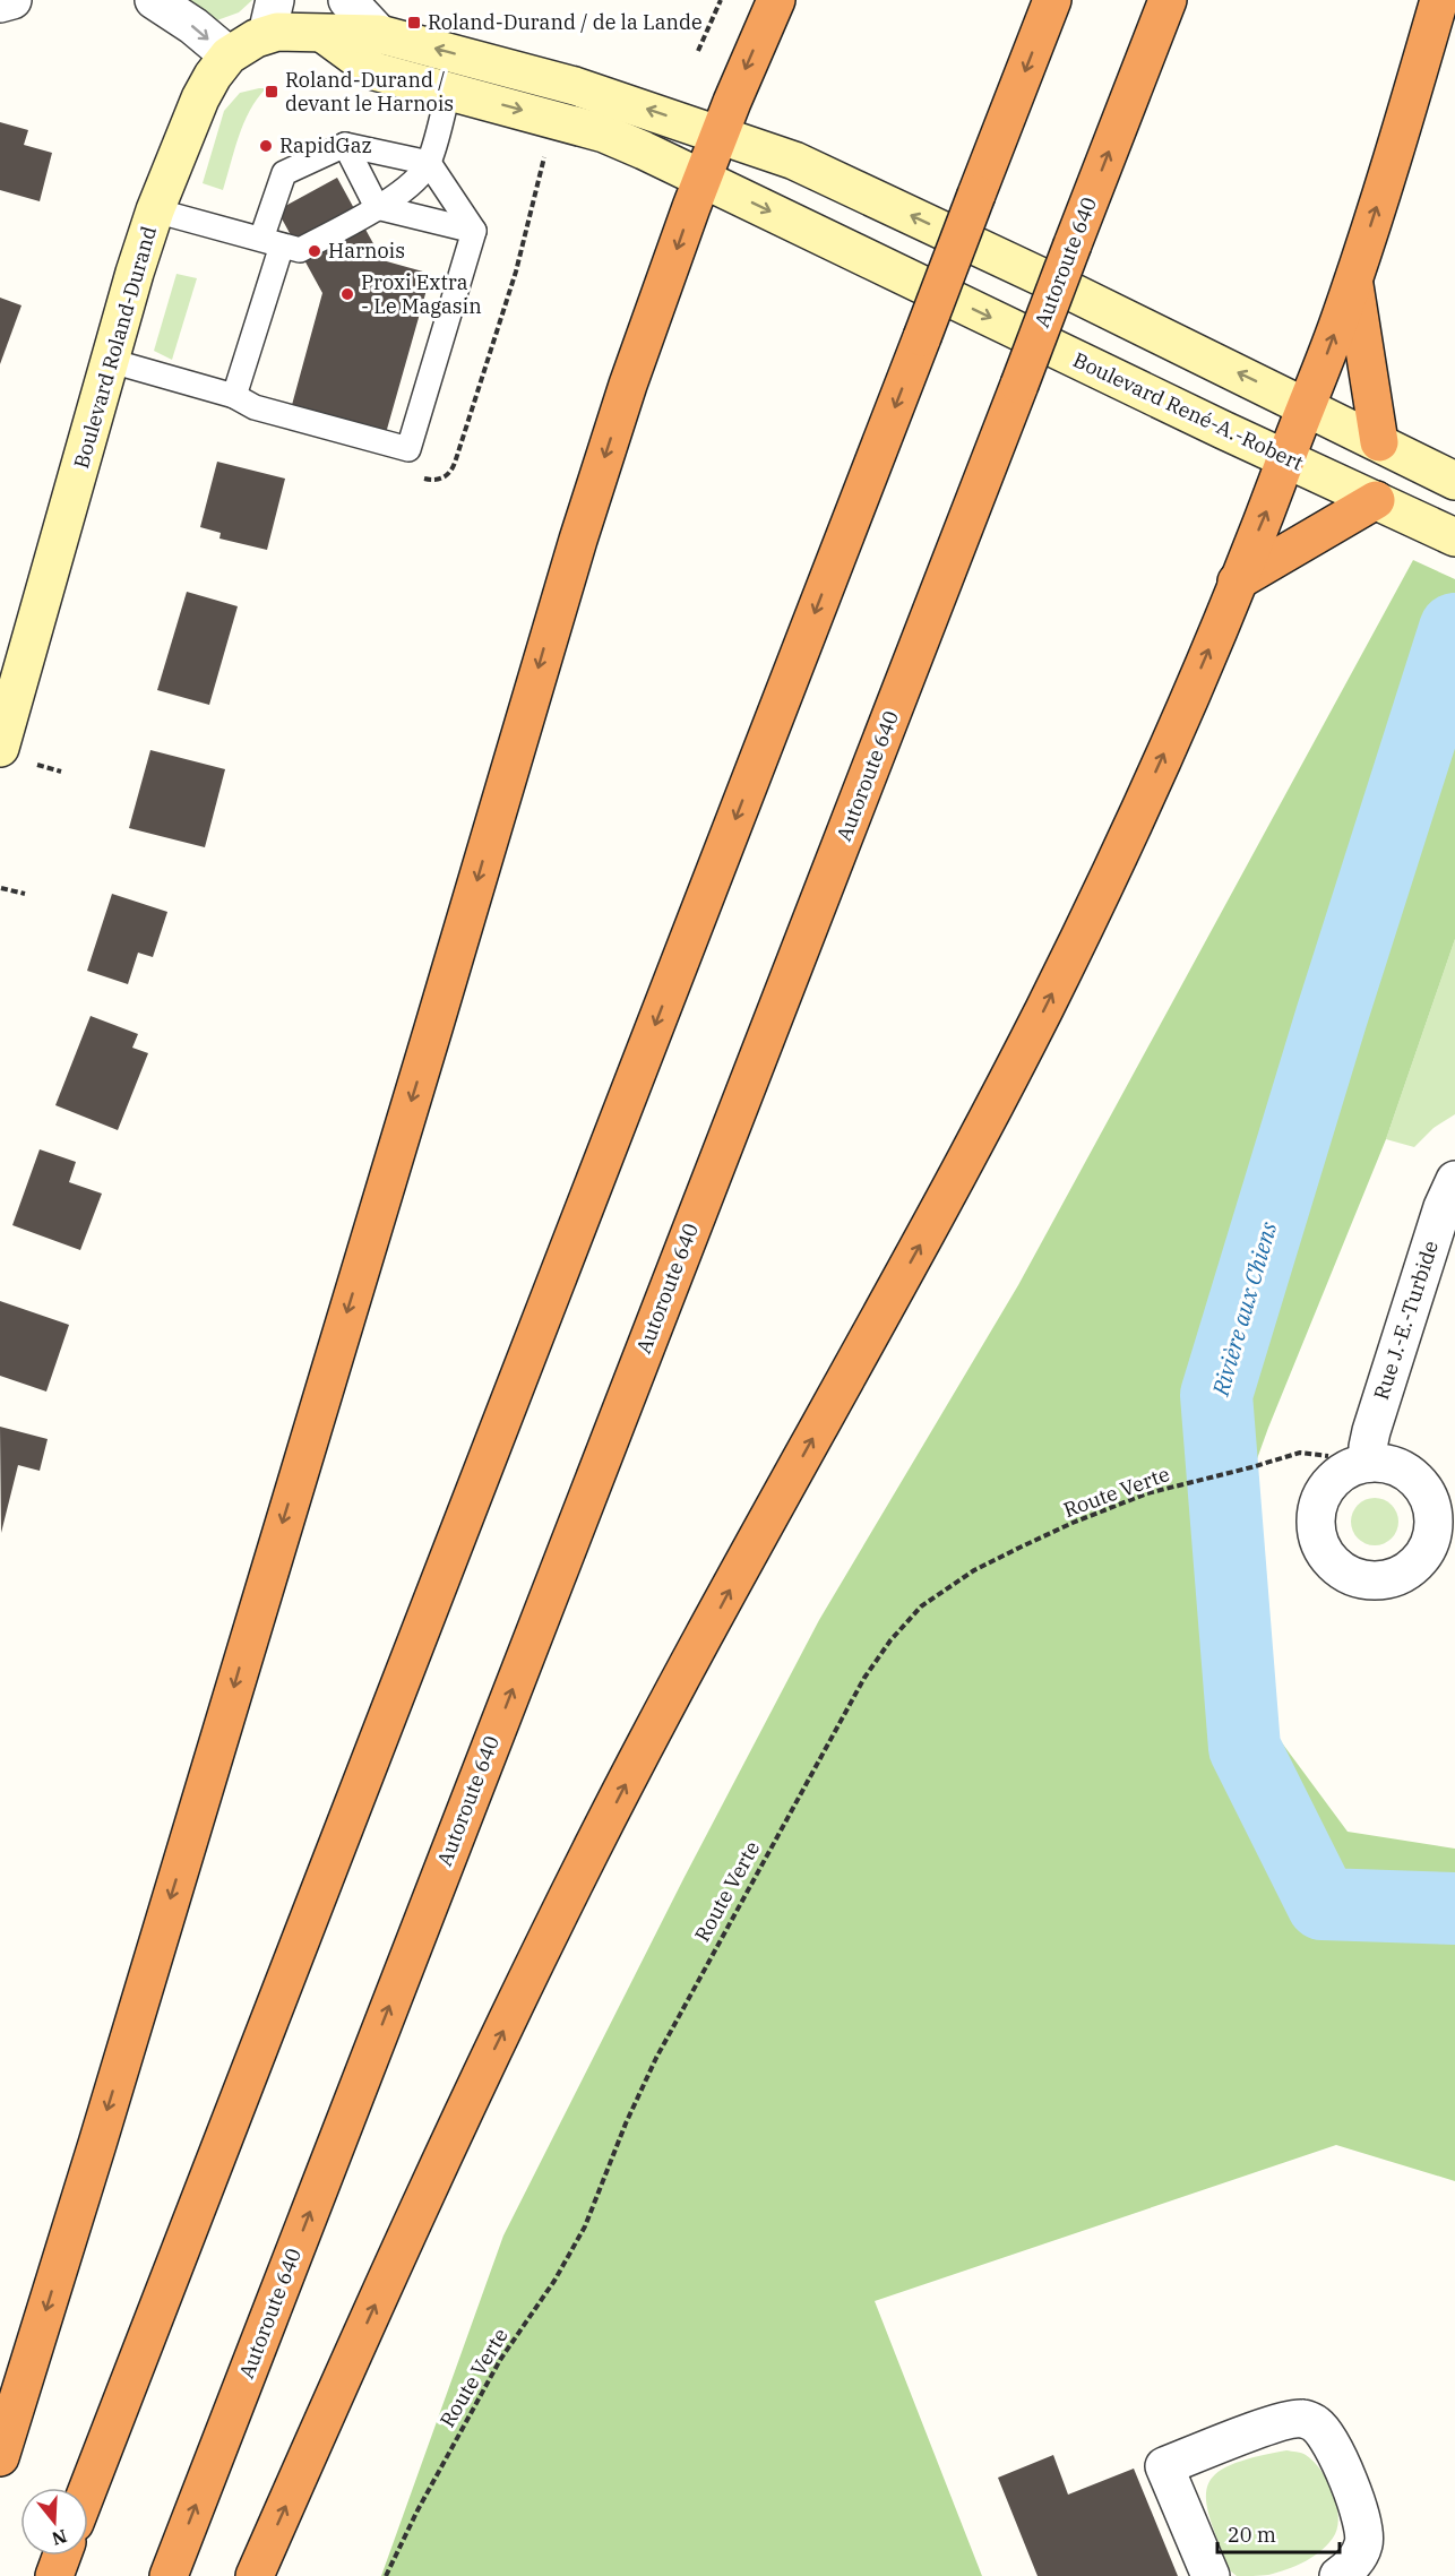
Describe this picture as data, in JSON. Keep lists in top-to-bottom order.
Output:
{
  "streets": {
    "highway": ["Autoroute 640"],
    "street": ["Boulevard Roland-Durand", "Boulevard René-A.-Robert", "Rue J.-E.-Turbide"],
    "path": ["Route Verte"]
  },
  "water": ["Rivière aux Chiens"],
  "places": {
    "transit": ["Roland-Durand / de la Lande", "Roland-Durand / devant le Harnois"],
    "other": ["RapidGaz", "Harnois", "Proxi Extra - Le Magasin"]
  },
  "scale_bar": "20 m",
  "north": "bottom"
}
